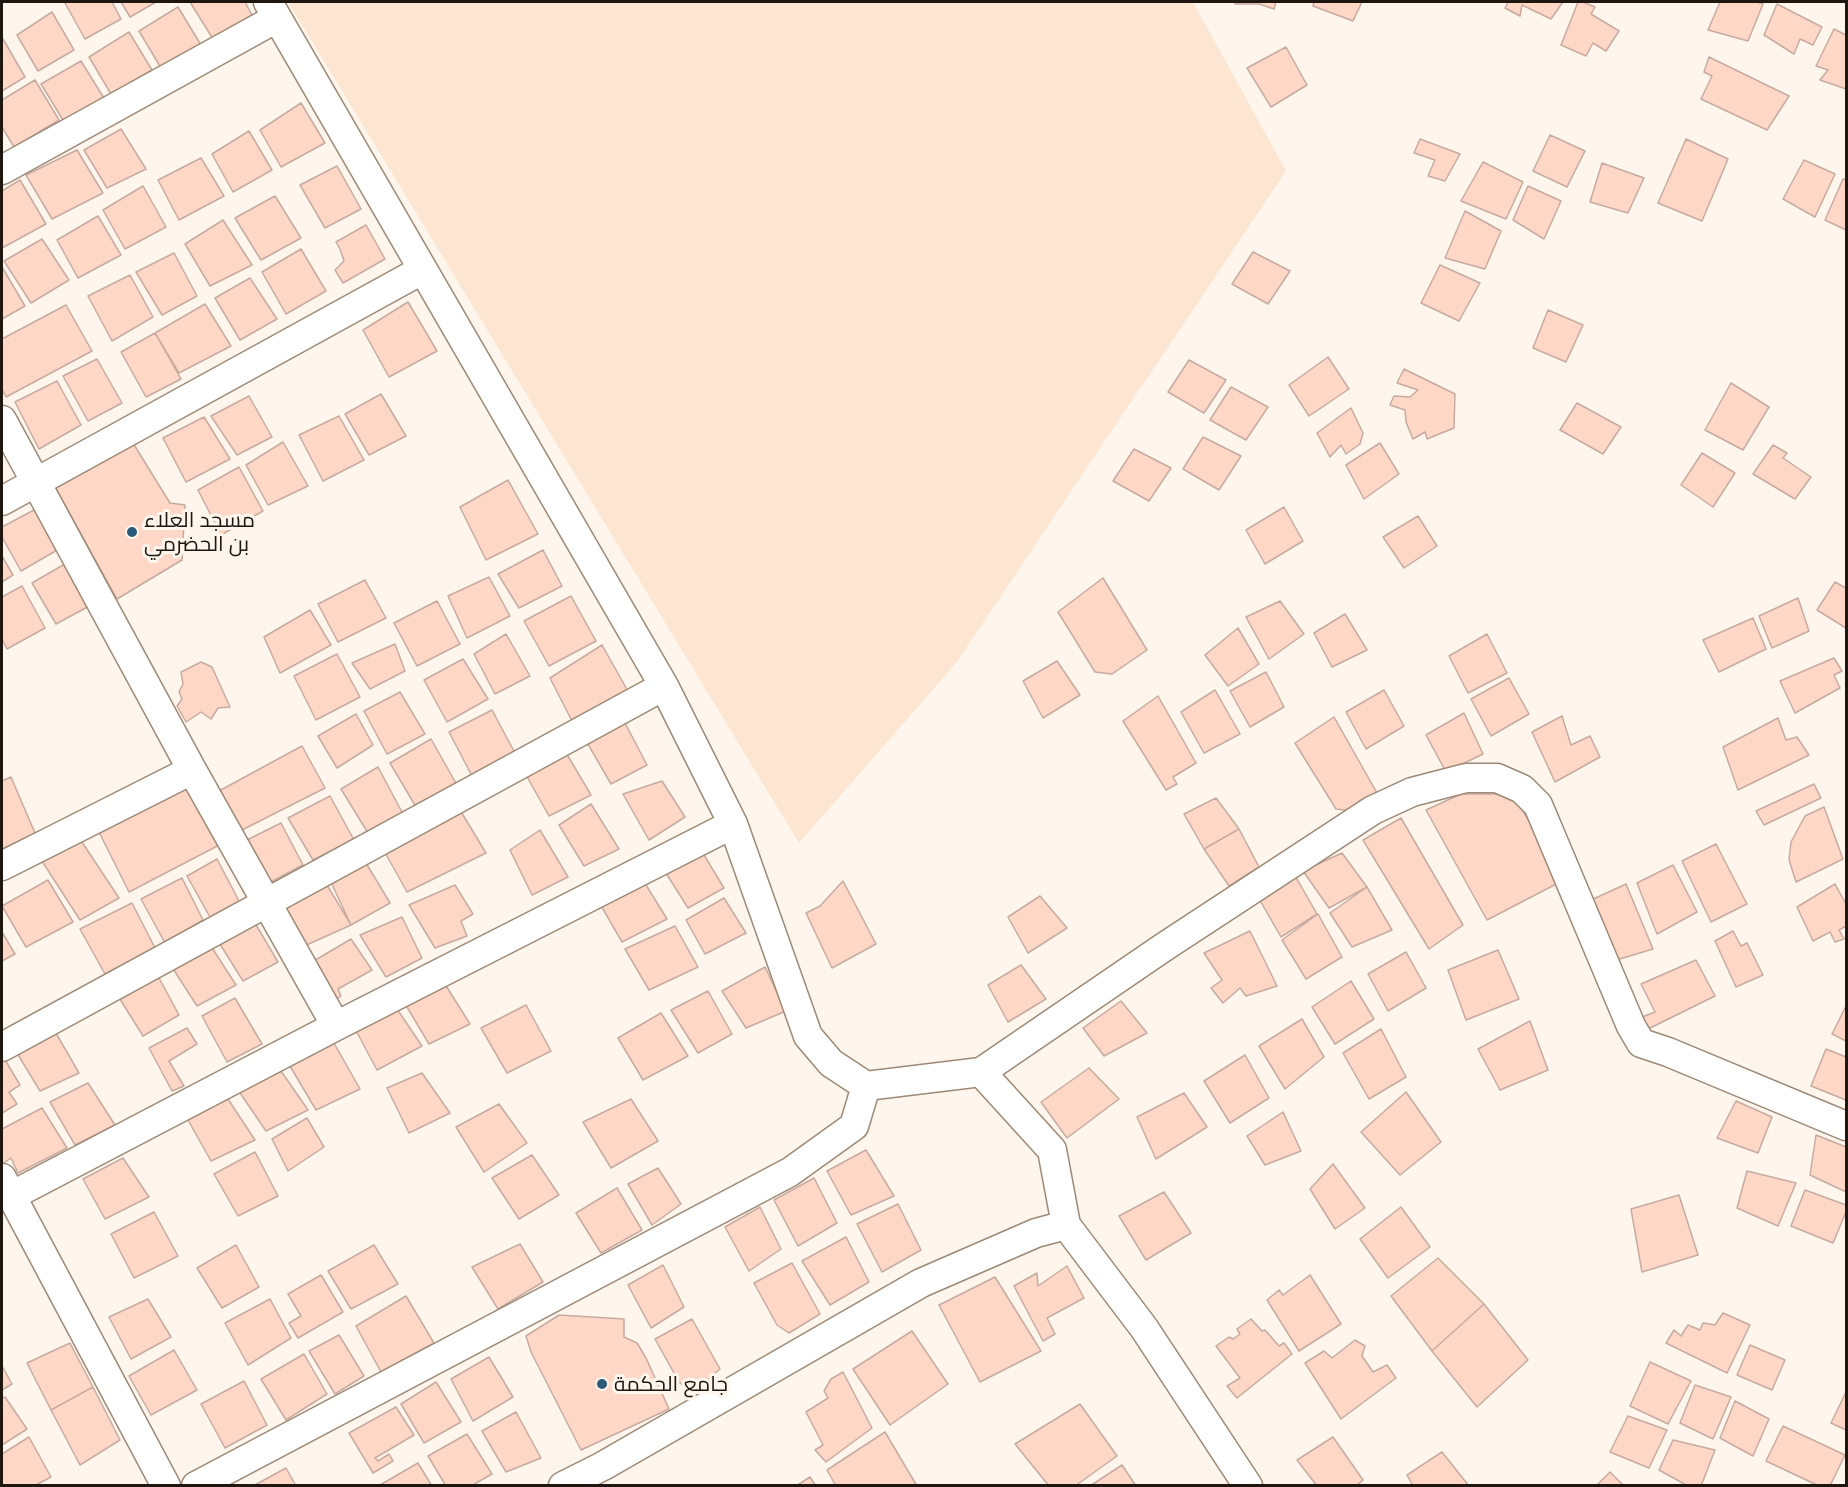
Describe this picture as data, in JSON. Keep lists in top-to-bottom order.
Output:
{
  "places": ["مسجد العلاء بن الحضرمي", "جامع الحكمة"]
}
